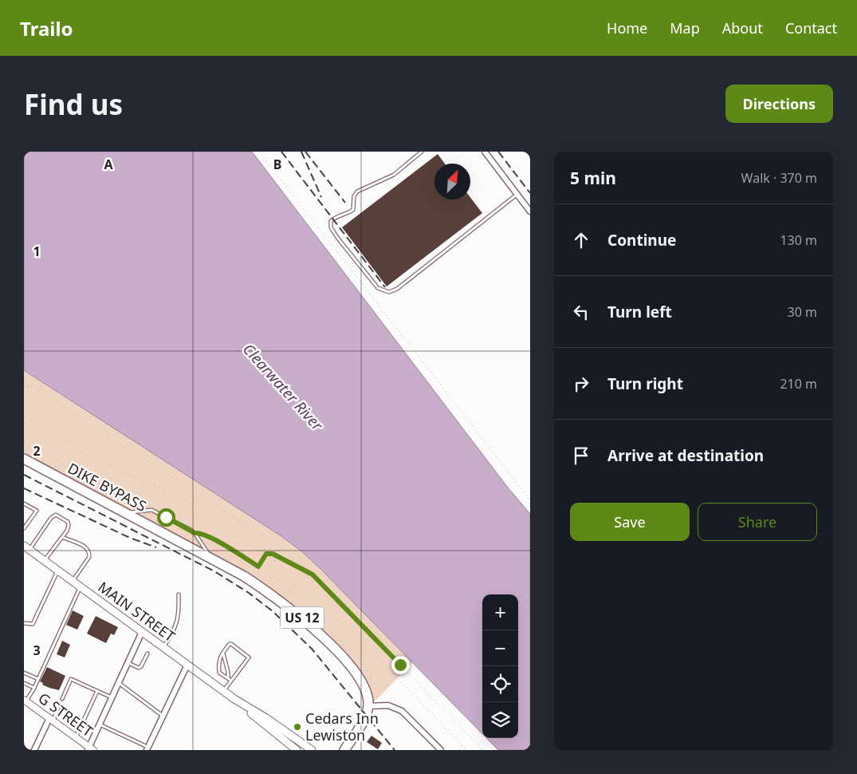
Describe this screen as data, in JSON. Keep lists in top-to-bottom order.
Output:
{
  "streets": {
    "highway": ["DIKE BYPASS", "US 12"],
    "main road": ["MAIN STREET"],
    "street": ["G STREET"]
  },
  "water": ["Clearwater River"],
  "places": ["Cedars Inn Lewiston"],
  "north": "top right",
  "page": {
    "header": "Trailo",
    "nav": [
      "Home",
      "Map",
      "About",
      "Contact"
    ],
    "buttons": [
      "Directions",
      ["Save", "Share"]
    ],
    "title": "Find us",
    "heading": ["5 min", "Walk · 370 m"],
    "list": [
      ["Continue", "130 m"],
      ["Turn left", "30 m"],
      ["Turn right", "210 m"],
      "Arrive at destination"
    ],
    "map_buttons": ["+", "−"]
  },
  "grid": {
    "columns": ["A", "B"],
    "rows": ["1", "2", "3"]
  }
}
